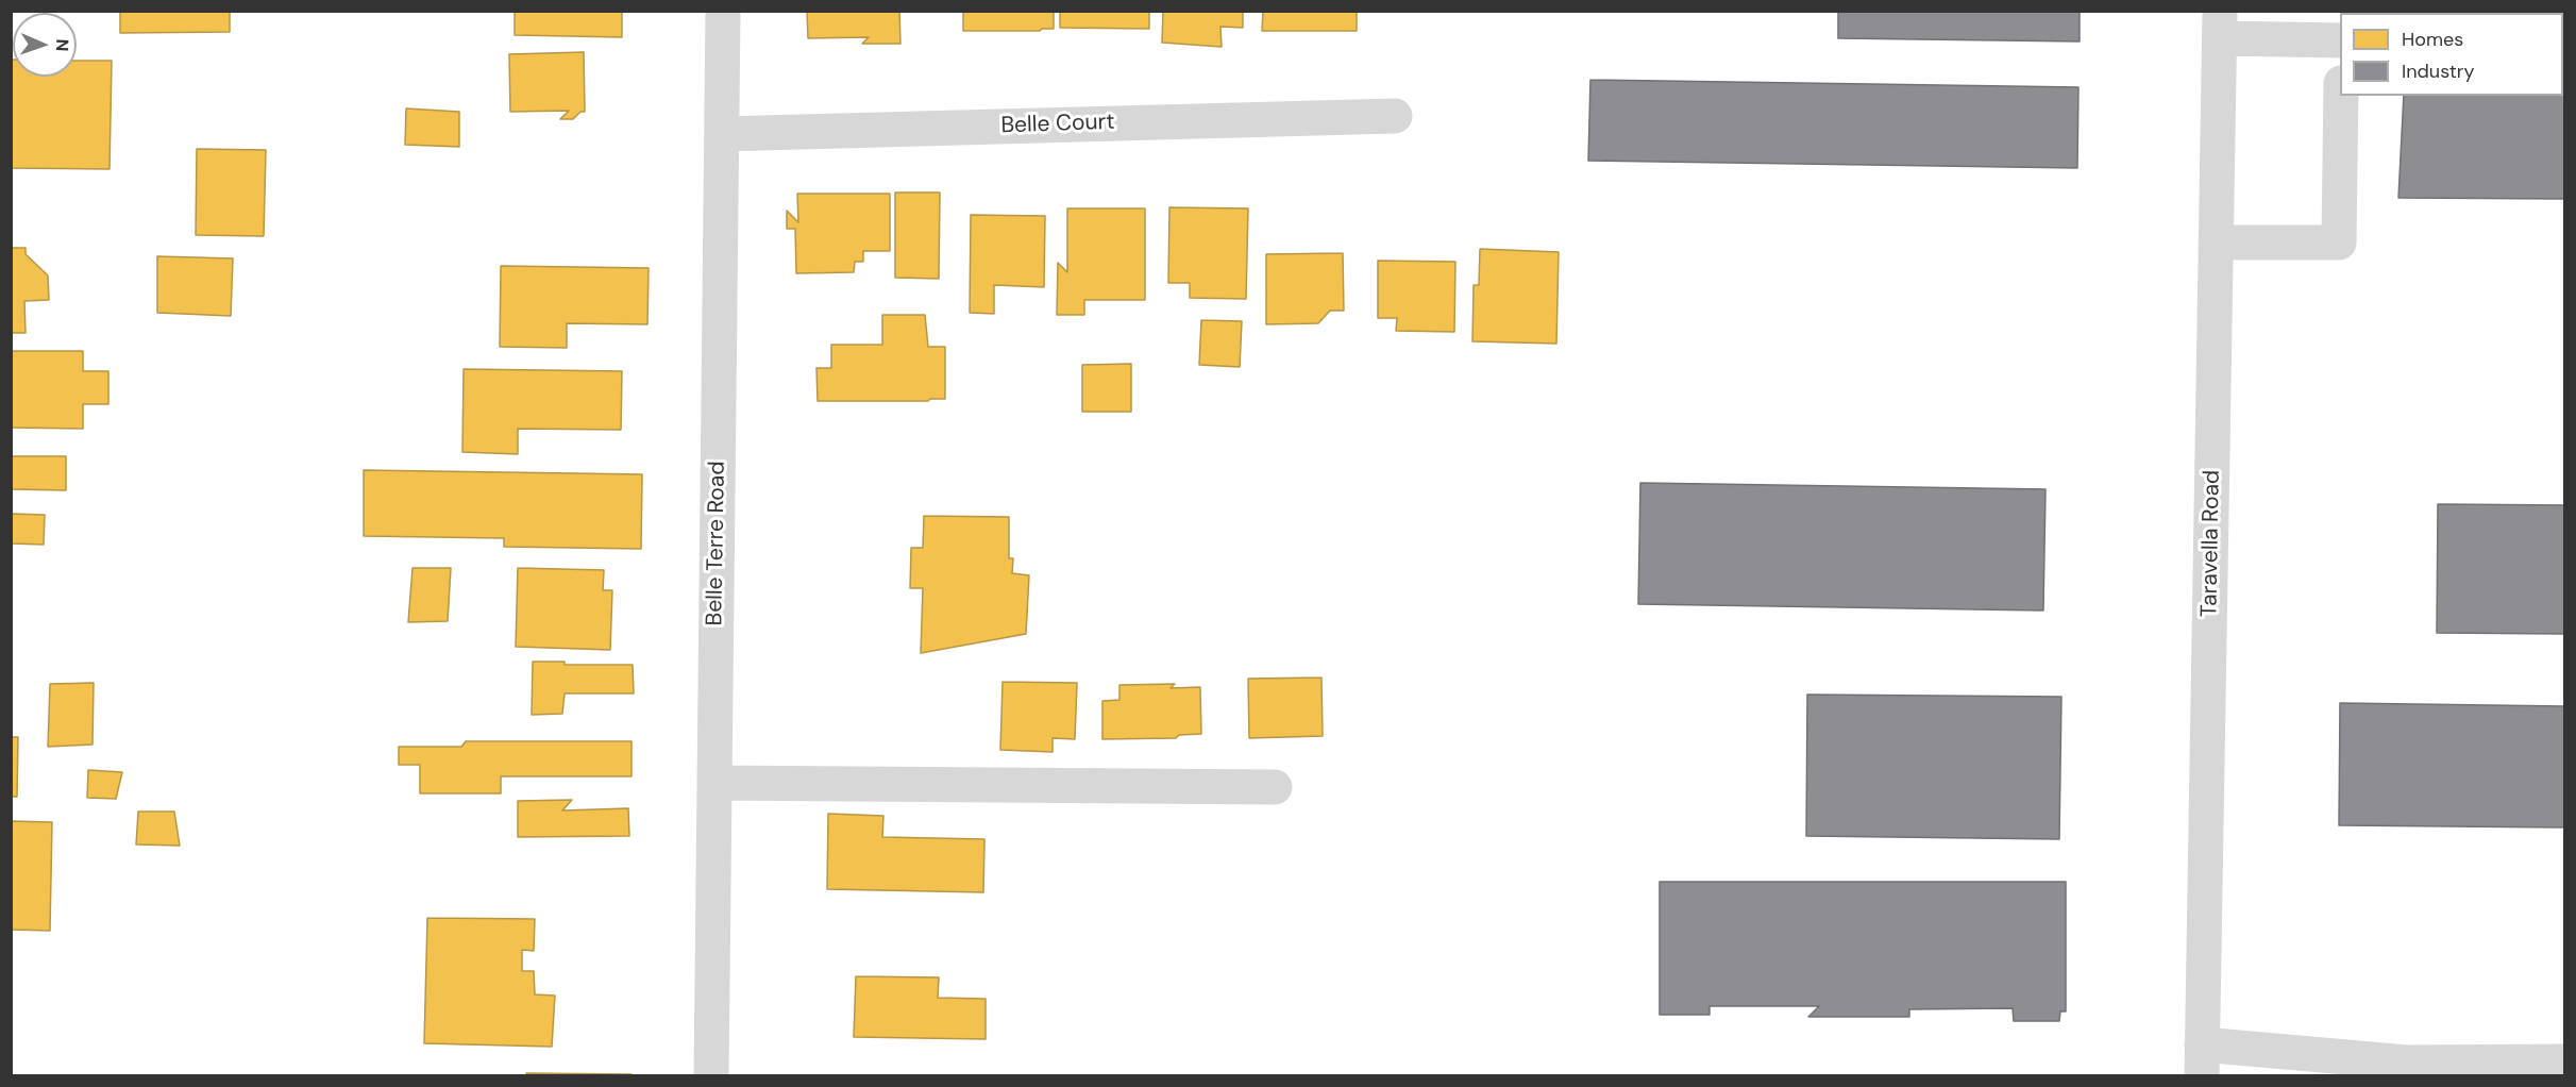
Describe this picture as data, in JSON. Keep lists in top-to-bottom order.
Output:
{
  "streets": {
    "street": ["Belle Court", "Belle Terre Road", "Taravella Road"]
  },
  "crossings": [
    ["Belle Court", "Belle Terre Road"]
  ],
  "legend": ["Homes", "Industry"],
  "north": "right"
}
